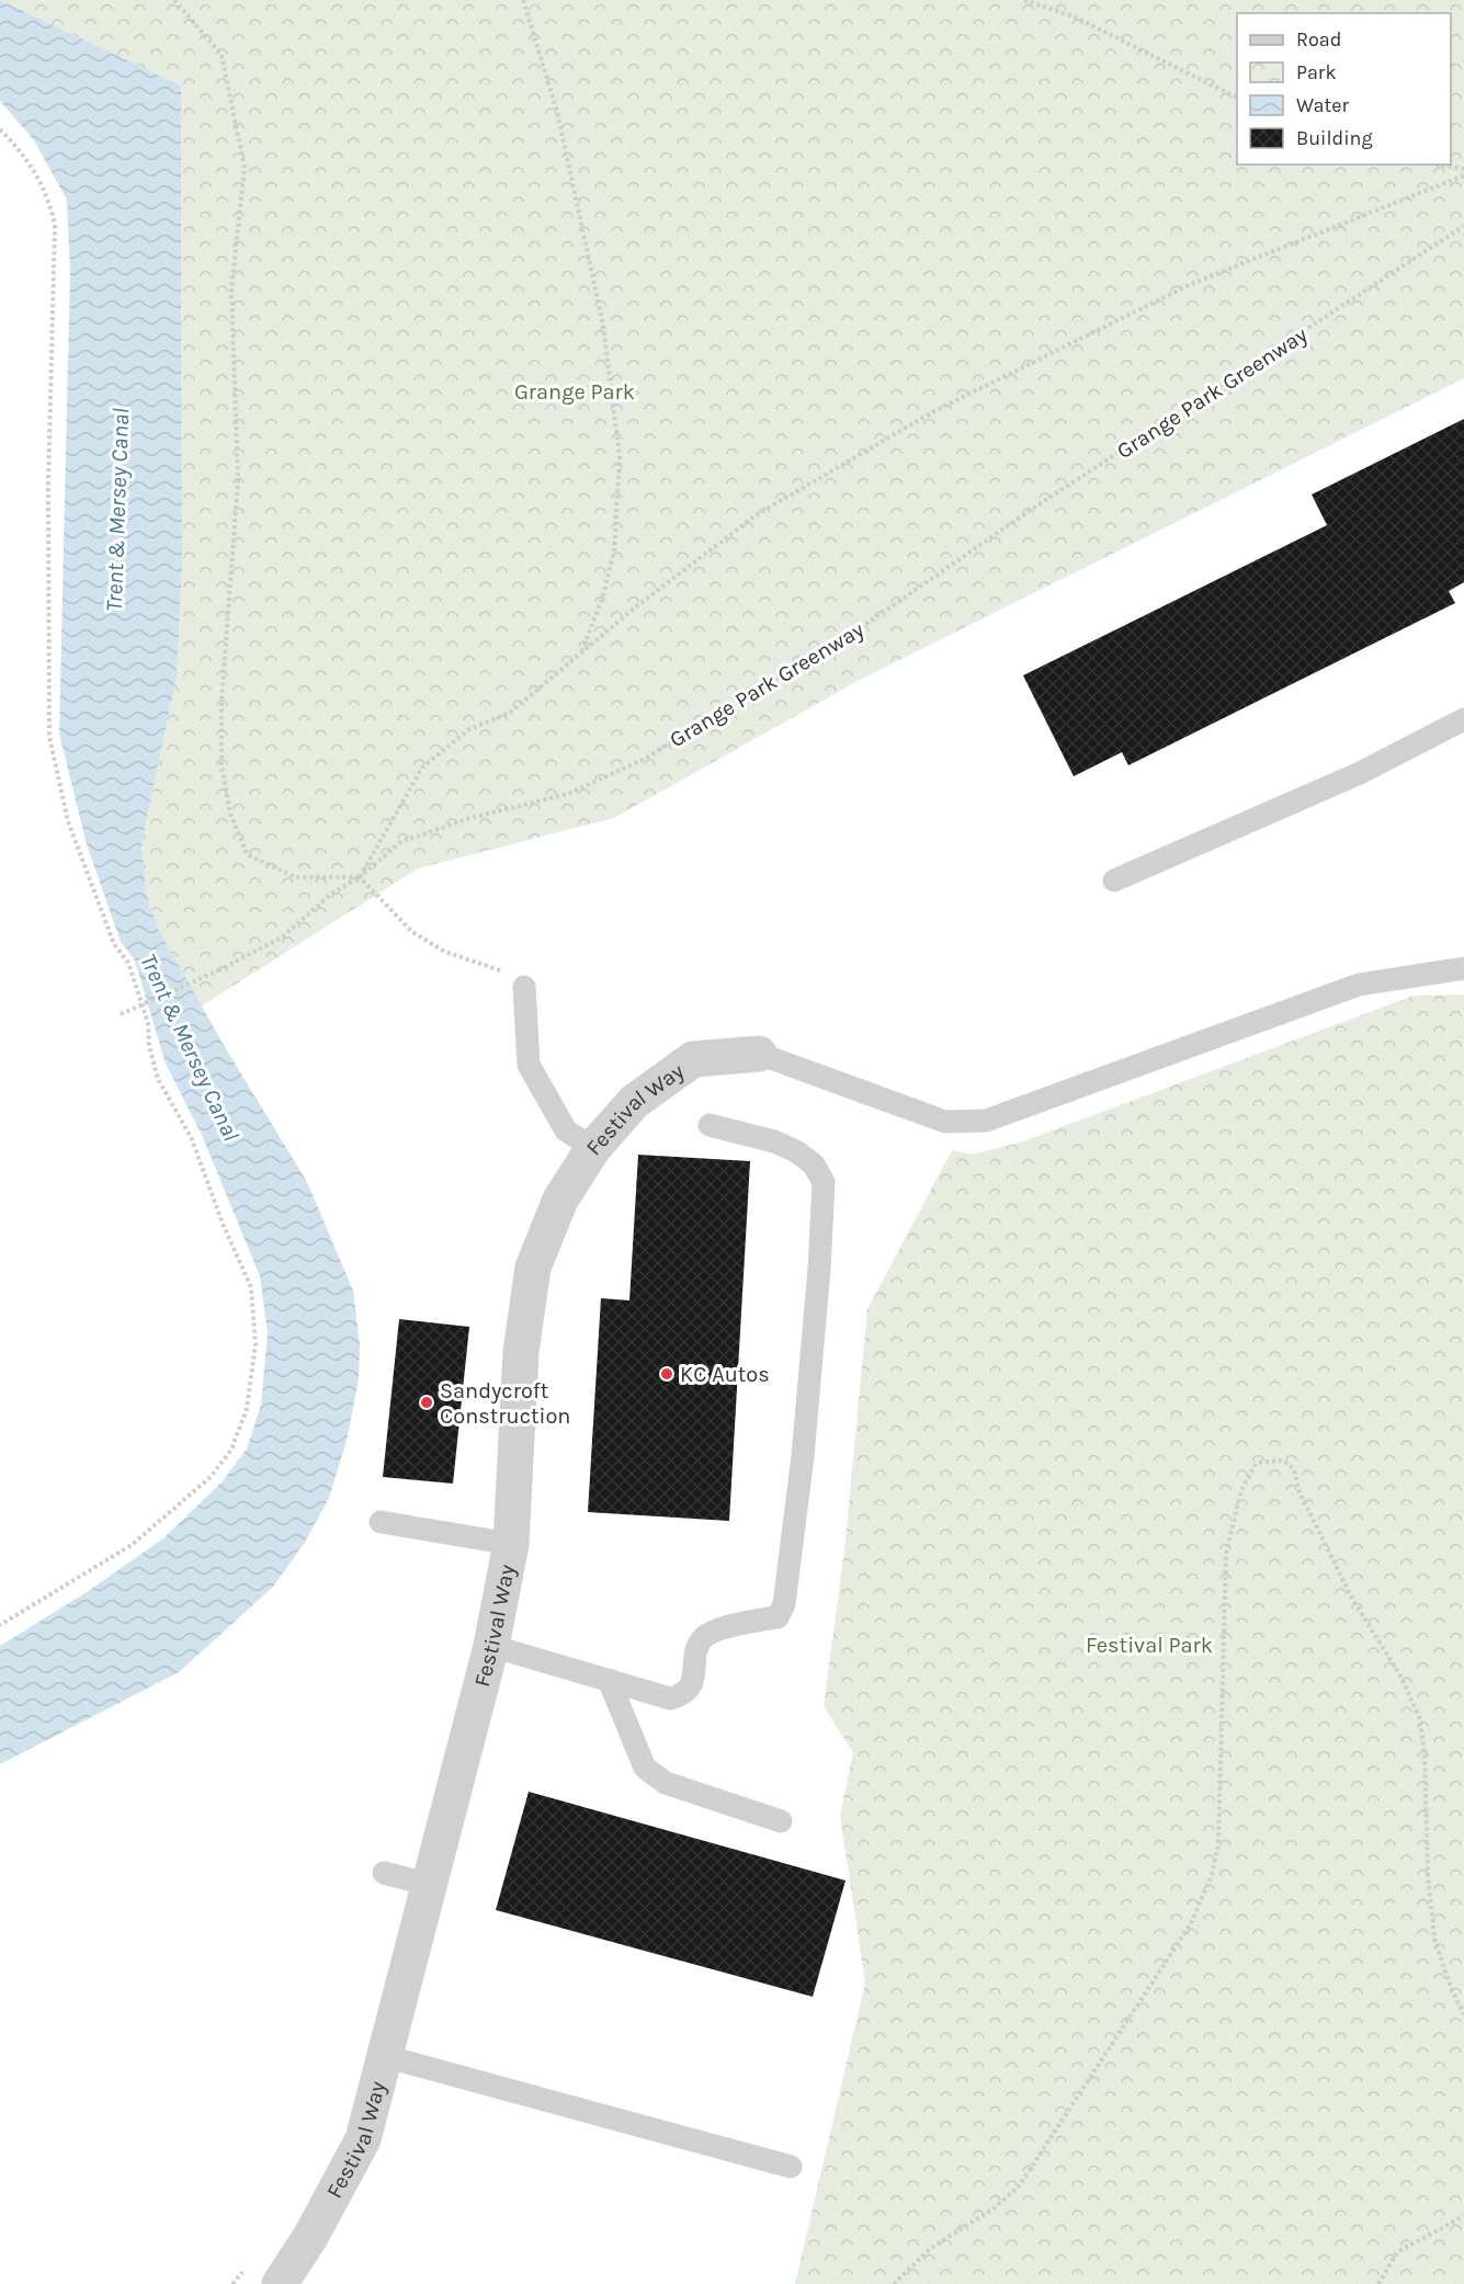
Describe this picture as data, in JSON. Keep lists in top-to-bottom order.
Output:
{
  "streets": {
    "street": ["Festival Way"],
    "path": ["Grange Park Greenway"]
  },
  "water": ["Trent & Mersey Canal"],
  "parks": ["Grange Park", "Festival Park"],
  "places": ["KC Autos", "Sandycroft Construction"],
  "legend": [
    "Road",
    "Park",
    "Water",
    "Building"
  ]
}
